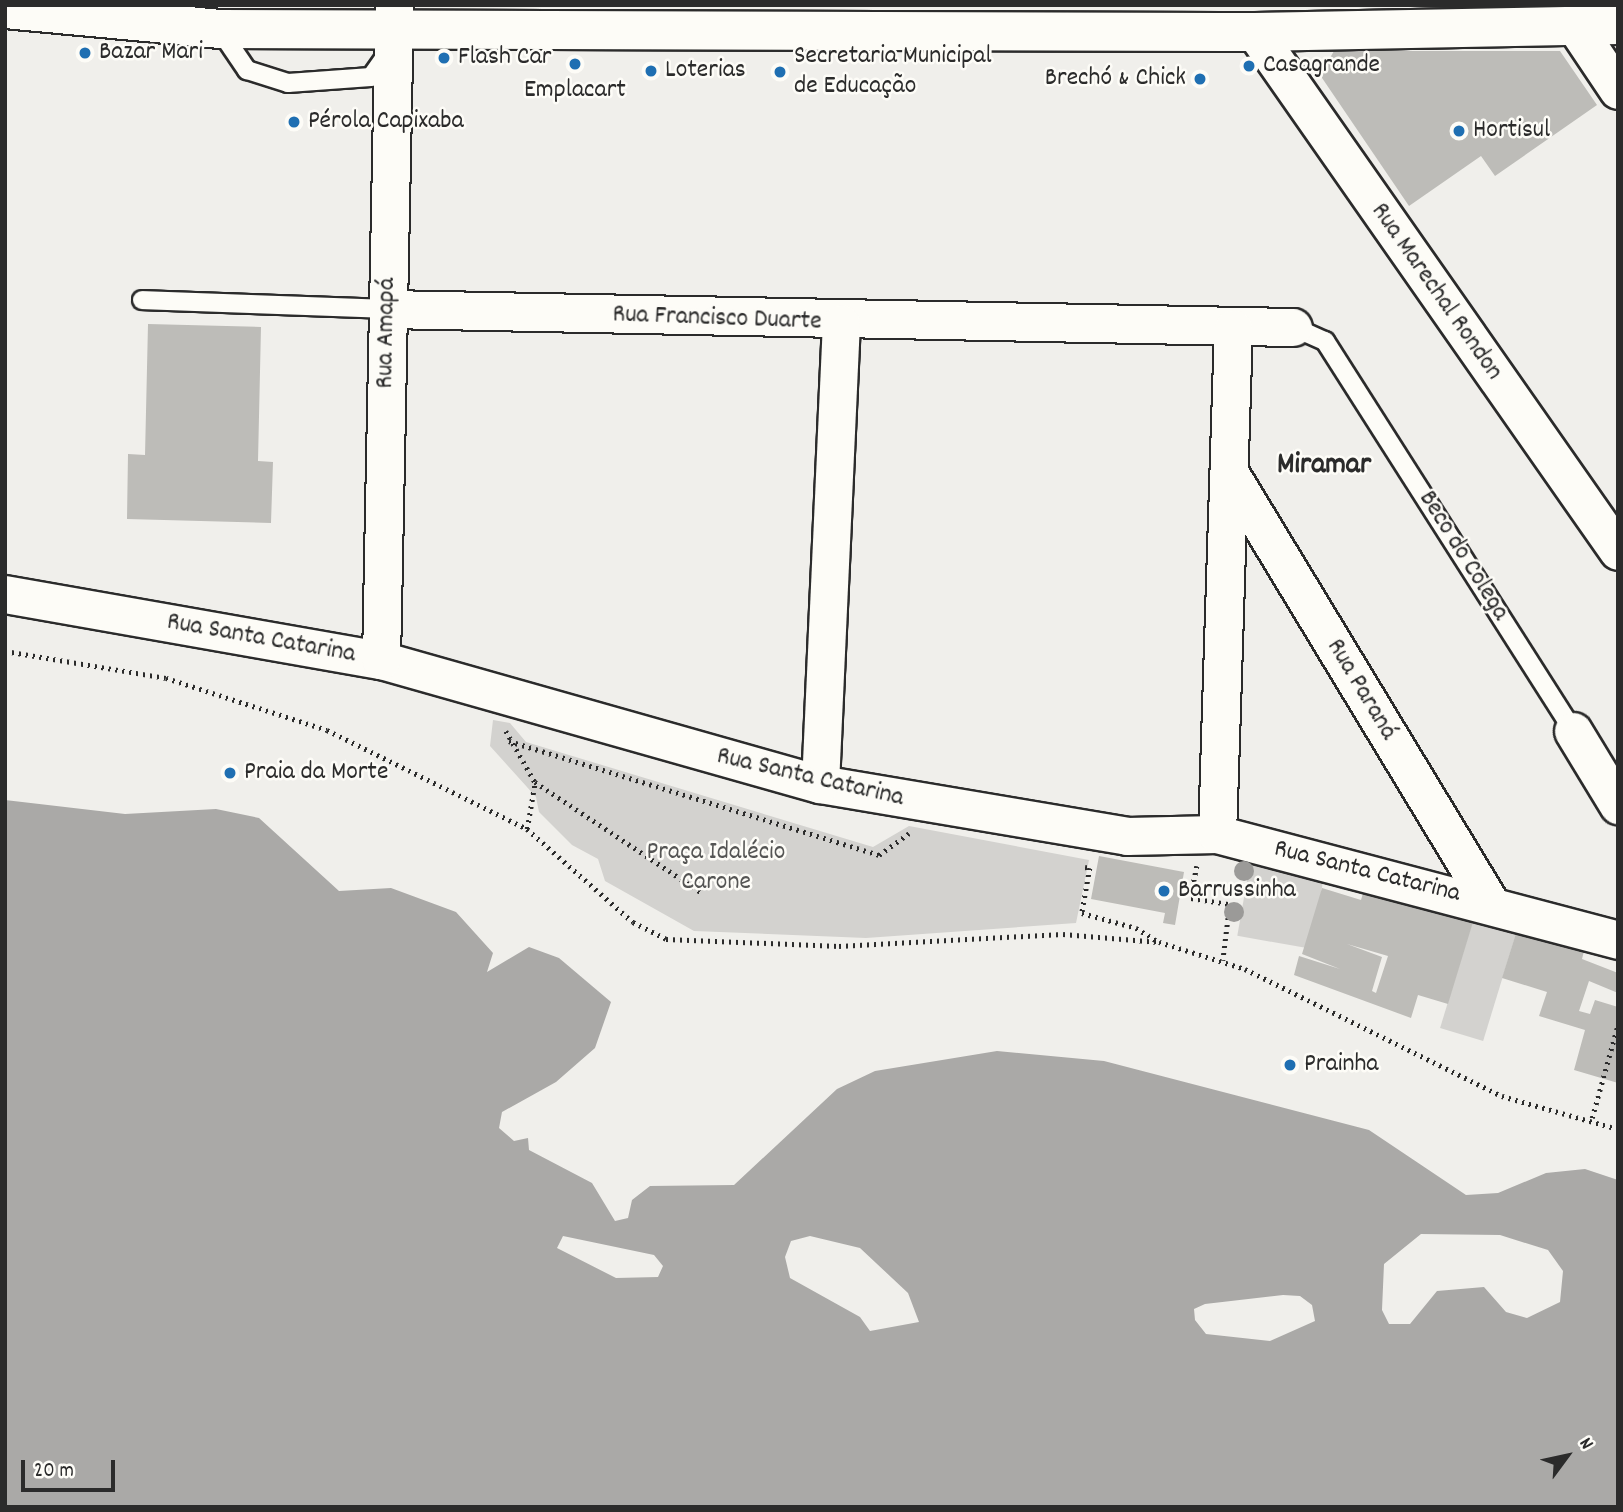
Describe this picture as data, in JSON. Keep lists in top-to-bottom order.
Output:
{
  "streets": {
    "street": [
      "Rua Marechal Rondon",
      "Rua Francisco Duarte",
      "Rua Amapá",
      "Beco do Colega",
      "Rua Santa Catarina",
      "Rua Paraná"
    ]
  },
  "crossings": [
    ["Rua Francisco Duarte", "Rua Amapá"],
    ["Rua Francisco Duarte", "Beco do Colega"],
    ["Rua Amapá", "Rua Santa Catarina"],
    ["Rua Santa Catarina", "Rua Paraná"]
  ],
  "districts": ["Miramar"],
  "parks": ["Praça Idalécio Carone"],
  "places": [
    "Bazar Mari",
    "Flash Car",
    "Emplacart",
    "Casagrande",
    "Loterias",
    "Secretaria Municipal de Educação",
    "Brechó & Chick",
    "Pérola Capixaba",
    "Hortisul",
    "Praia da Morte",
    "Barrussinha",
    "Prainha"
  ],
  "scale_bar": "20 m",
  "north": "top right"
}
